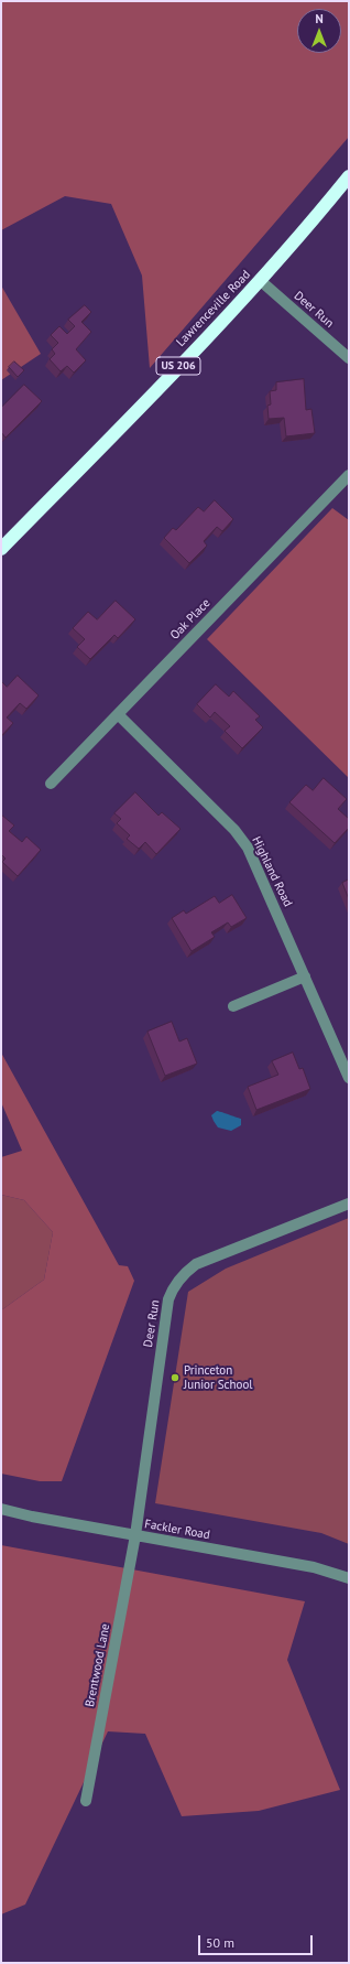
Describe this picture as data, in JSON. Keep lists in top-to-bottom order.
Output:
{
  "streets": {
    "highway": ["Lawrenceville Road", "US 206"],
    "street": [
      "Deer Run",
      "Oak Place",
      "Highland Road",
      "Fackler Road",
      "Brentwood Lane"
    ]
  },
  "crossings": [
    ["Lawrenceville Road", "Deer Run"],
    ["Deer Run", "Fackler Road"],
    ["Deer Run", "Brentwood Lane"],
    ["Oak Place", "Highland Road"],
    ["Fackler Road", "Brentwood Lane"]
  ],
  "places": ["Princeton Junior School"],
  "scale_bar": "50 m",
  "north": "top"
}
